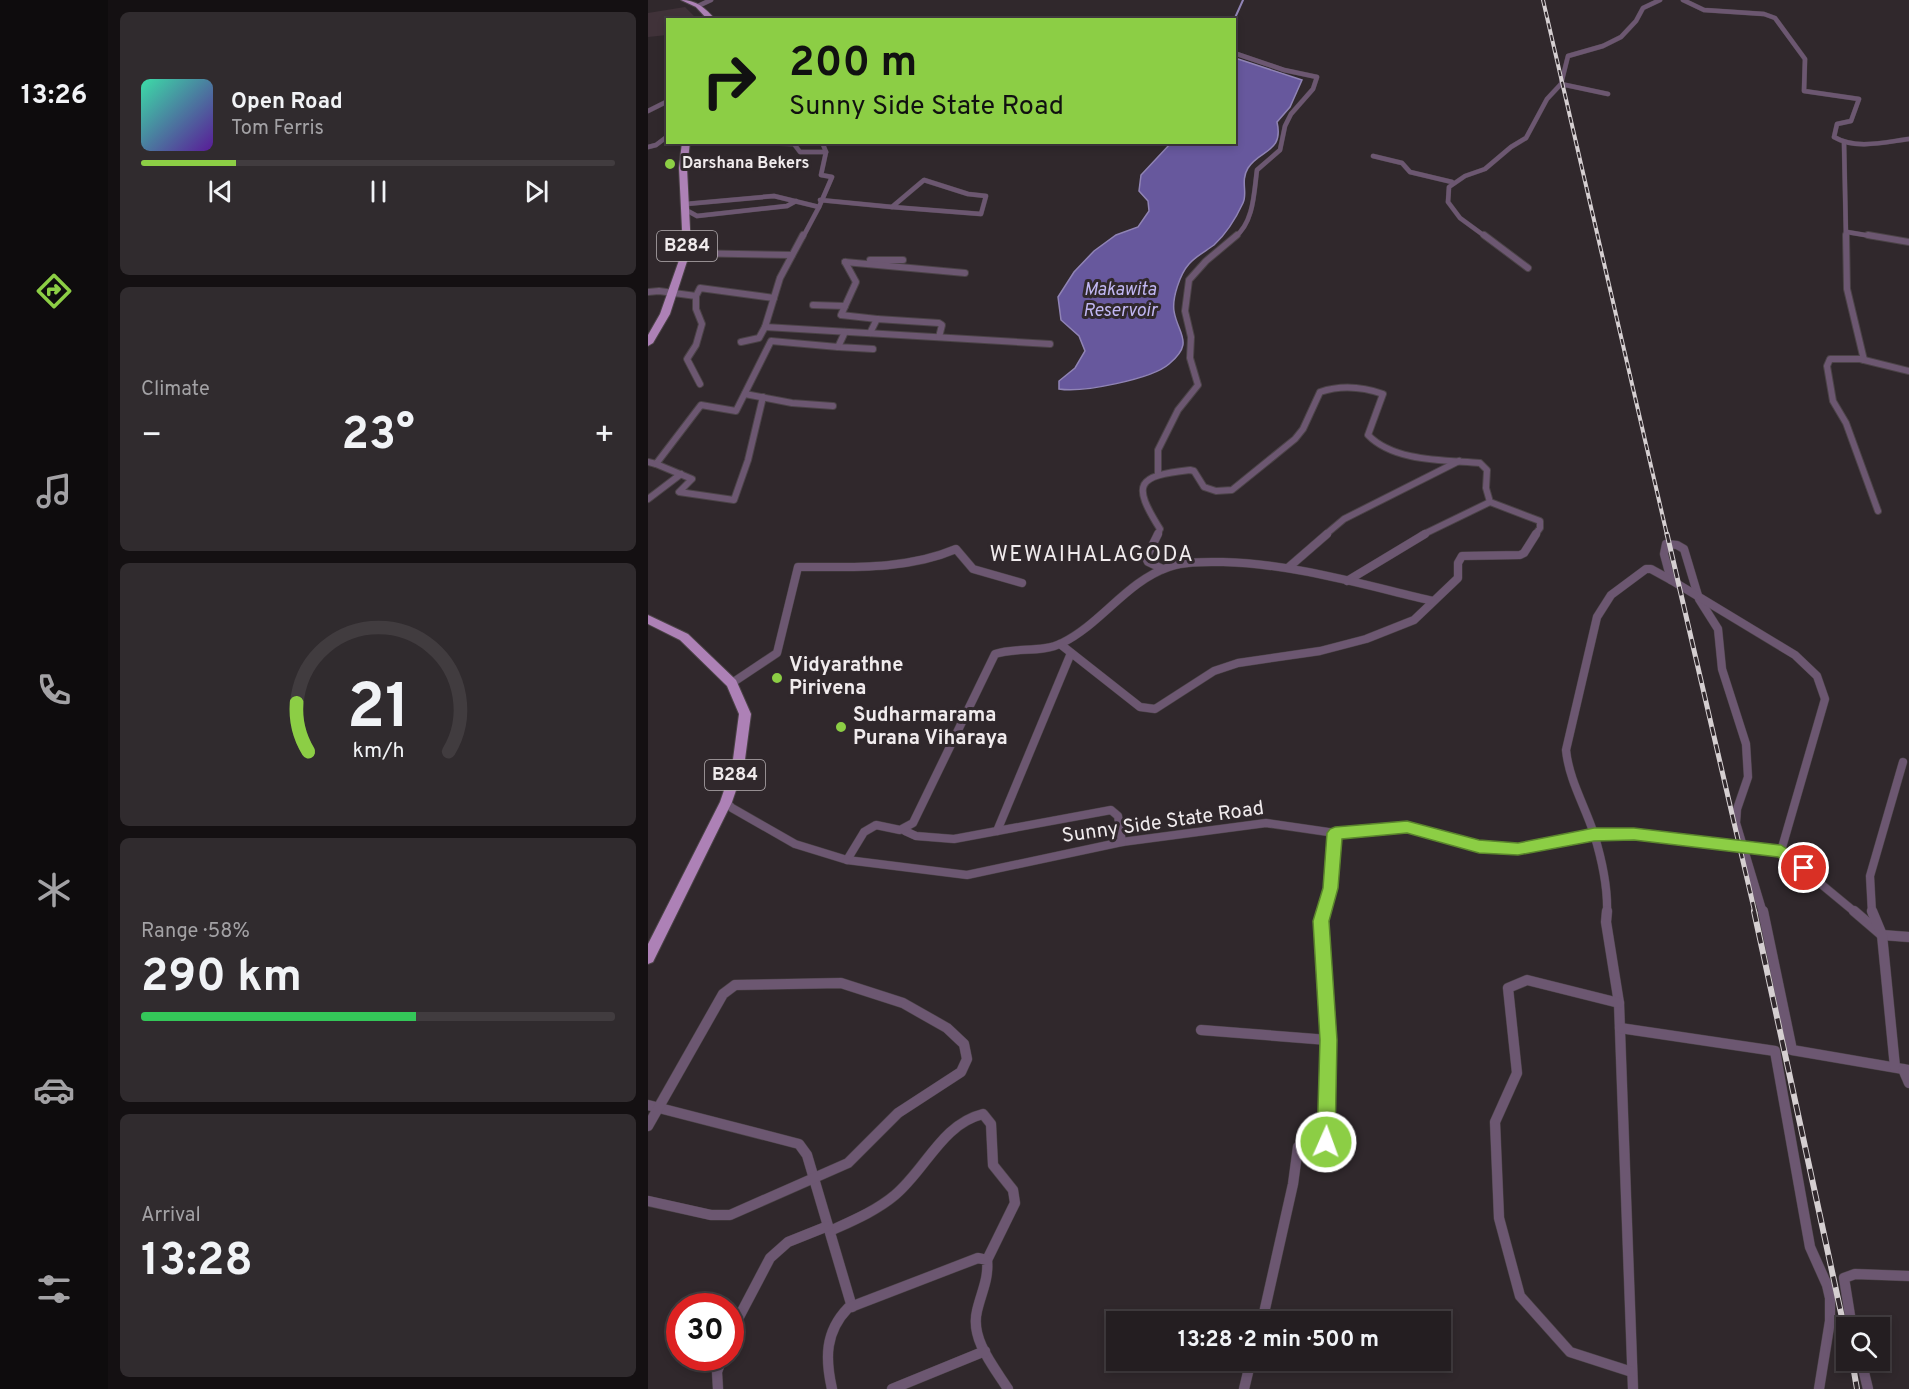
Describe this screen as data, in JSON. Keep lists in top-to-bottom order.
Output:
{
  "streets": {
    "main road": ["B284"],
    "street": ["Sunny Side State Road"]
  },
  "crossings": [
    ["B284", "Sunny Side State Road"]
  ],
  "districts": ["WEWAIHALAGODA"],
  "water": ["Makawita Reservoir"],
  "places": ["Darshana Bekers", "Vidyarathne Pirivena", "Sudharmarama Purana Viharaya"],
  "page": {
    "tabs": "13:26",
    "turn": ["200 m", "Sunny Side State Road"],
    "song": ["Open Road", "Tom Ferris"],
    "tile": [
      "Climate",
      ["Range · 58%", "290 km"],
      ["Arrival", "13:28"]
    ],
    "heat": ["−", "23°", "+"],
    "limit": "30",
    "trip": "13:28 · 2 min · 500 m",
    "gauge": ["21", "km/h"]
  }
}
